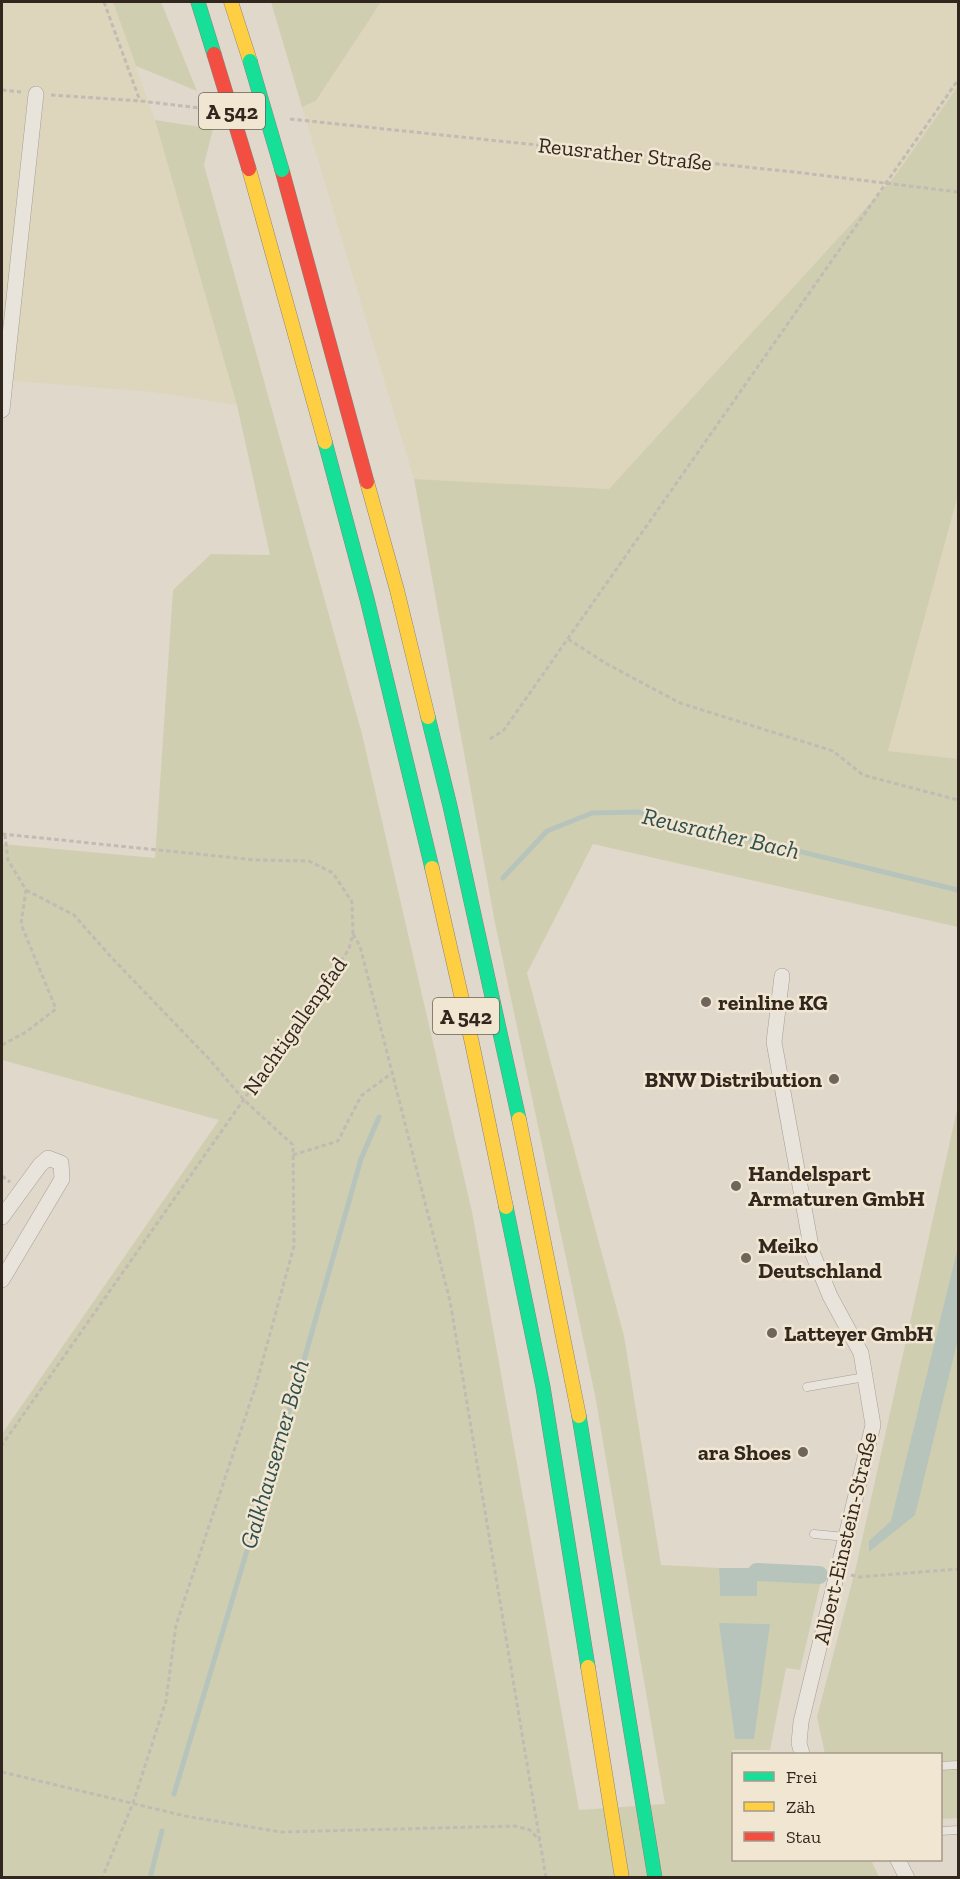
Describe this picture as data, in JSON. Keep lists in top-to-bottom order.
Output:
{
  "streets": {
    "highway": ["A 542"],
    "street": ["Albert-Einstein-Straße"],
    "path": ["Reusrather Straße", "Nachtigallenpfad"]
  },
  "water": ["Reusrather Bach", "Galkhauserner Bach"],
  "places": [
    "reinline KG",
    "BNW Distribution",
    "Handelspart Armaturen GmbH",
    "Meiko Deutschland",
    "Latteyer GmbH",
    "ara Shoes"
  ],
  "legend": ["Frei", "Zäh", "Stau"]
}
